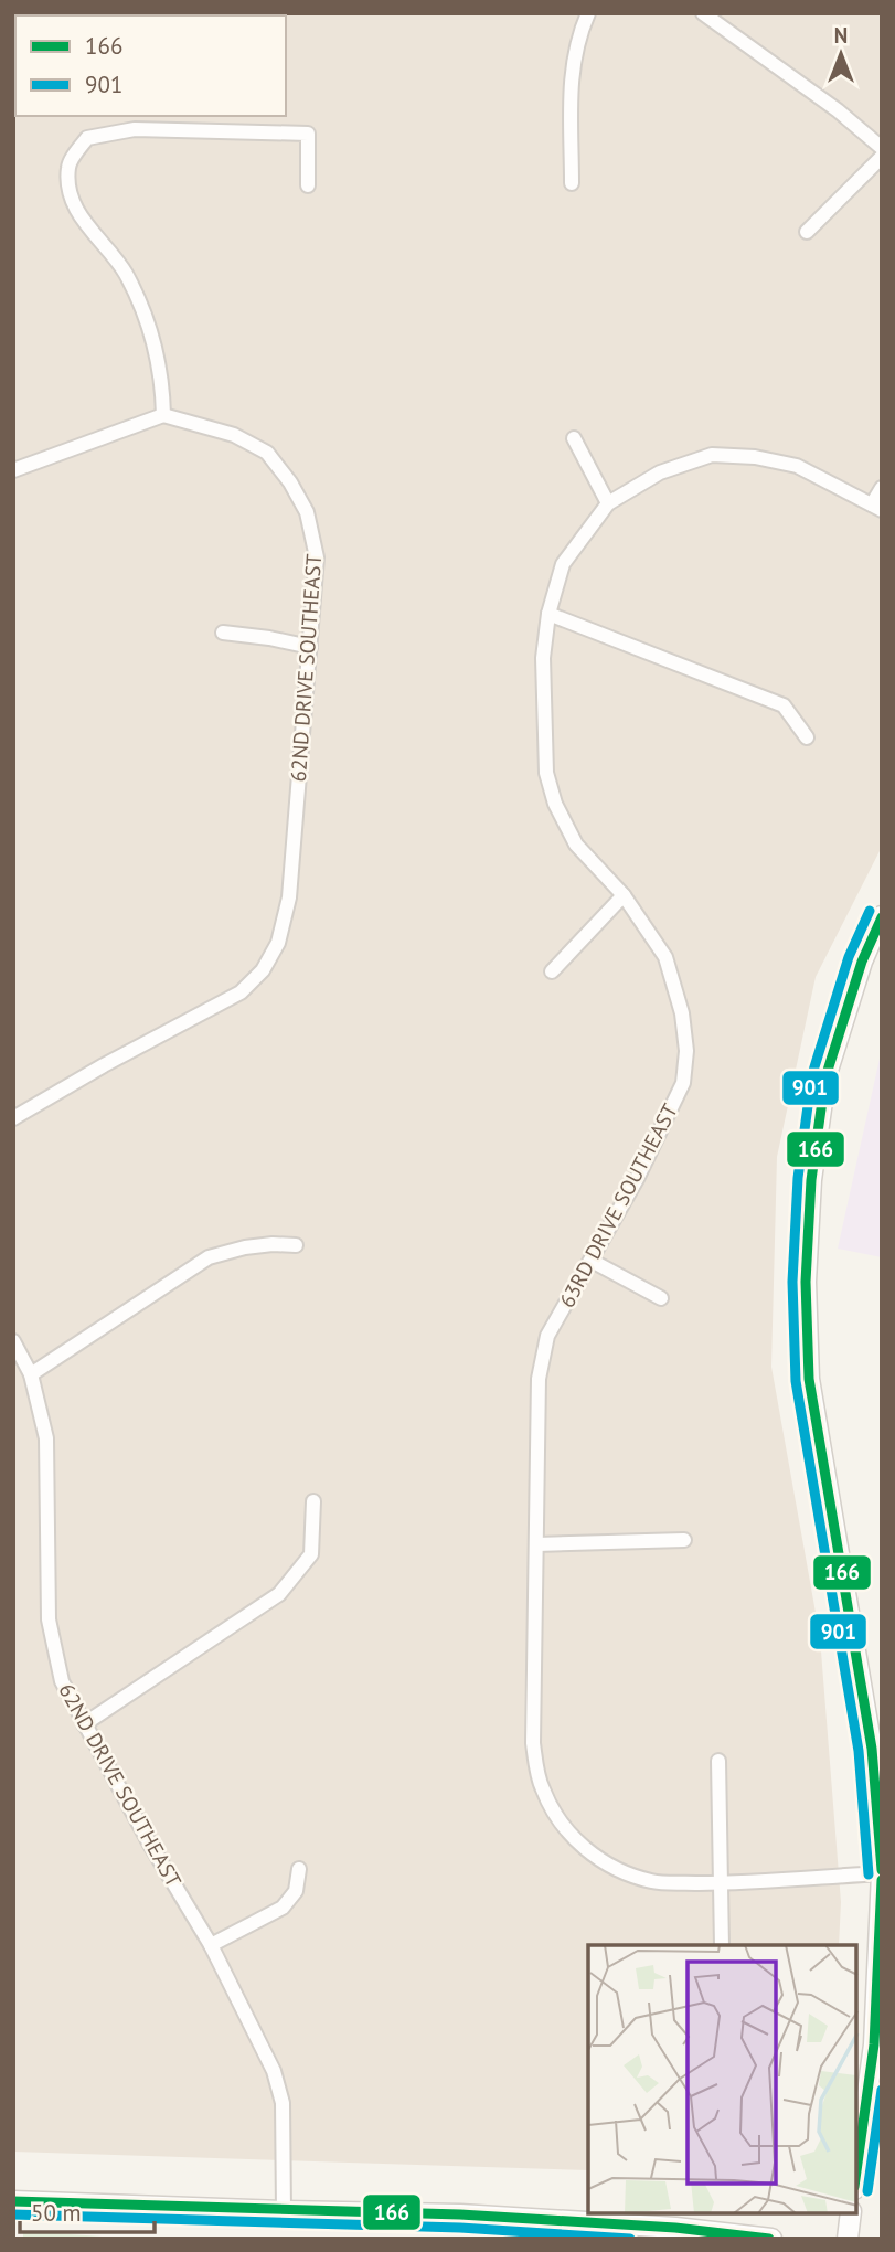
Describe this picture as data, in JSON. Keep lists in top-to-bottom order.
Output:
{
  "streets": {
    "street": ["62ND DRIVE SOUTHEAST", "63RD DRIVE SOUTHEAST"]
  },
  "lines": ["transit line 901", "transit line 166"],
  "legend": ["166", "901"],
  "scale_bar": "50 m",
  "north": "top"
}
